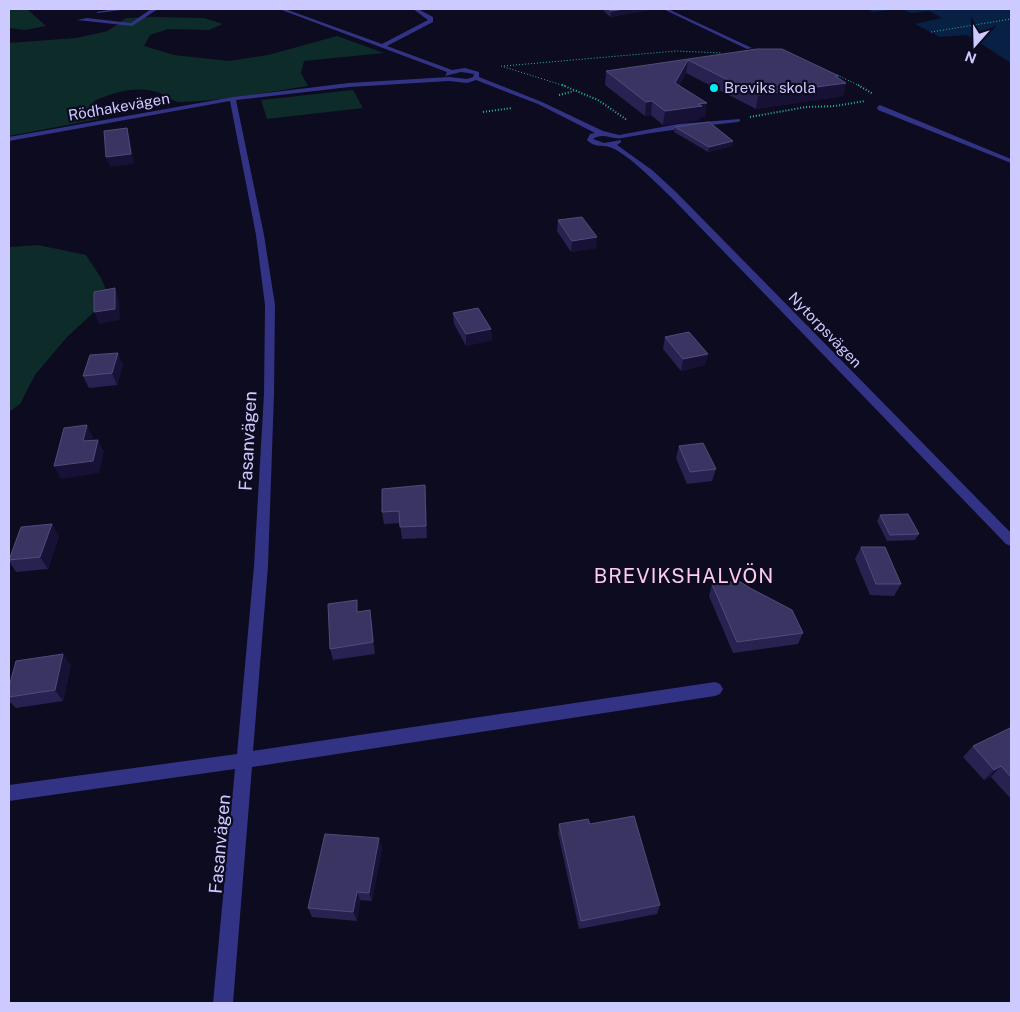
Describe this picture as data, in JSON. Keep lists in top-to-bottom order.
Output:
{
  "streets": {
    "street": ["Rödhakevägen", "Nytorpsvägen", "Fasanvägen"]
  },
  "crossings": [
    ["Rödhakevägen", "Fasanvägen"]
  ],
  "districts": ["BREVIKSHALVÖN"],
  "places": ["Breviks skola"],
  "north": "bottom"
}
